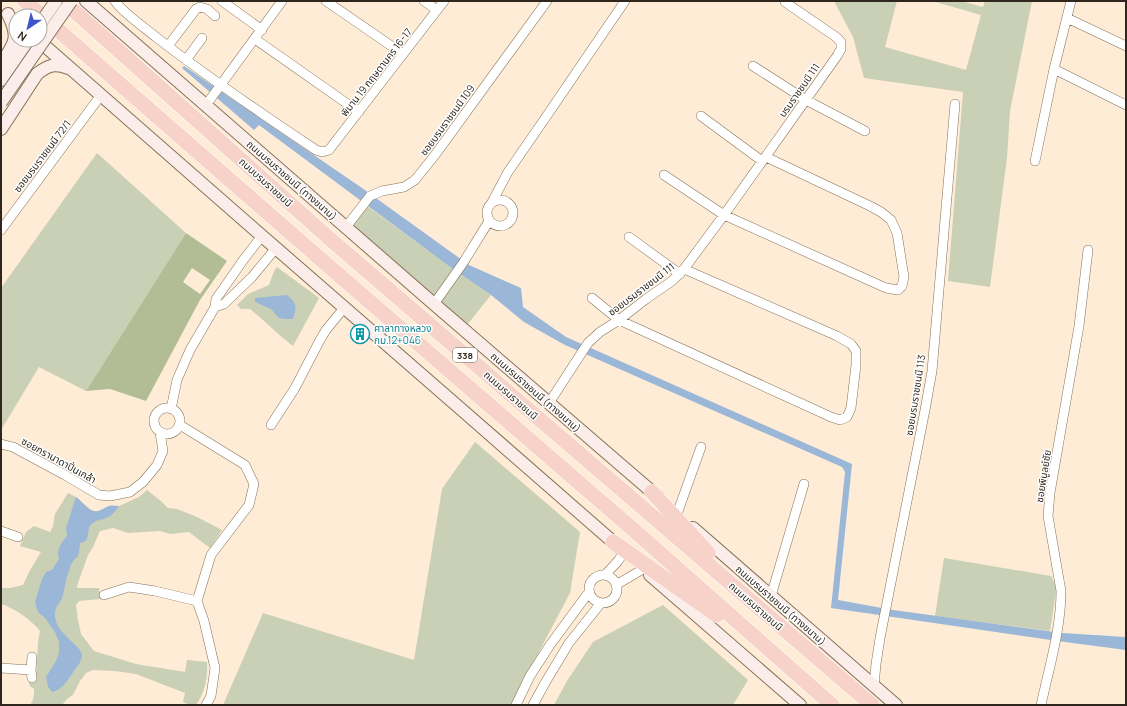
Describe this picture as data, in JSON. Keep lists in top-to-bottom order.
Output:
{
  "streets": {
    "highway": ["ถนนบรมราชชนนี", "338"],
    "main road": ["ถนนบรมราชชนนี (ทางขนาน)"],
    "street": [
      "พิมาน 19 กฤษดานคร 16-17",
      "บรมราชชนนี 111",
      "ซอยบรมราชชนนี 109",
      "ซอยบรมราชชนนี 72/1",
      "ซอยบรมราชชนนี 111",
      "ซอยบรมราชชนนี 113",
      "ซอยกรานาดาปิ่นเกล้า",
      "ซอยพิบูลย์ชัย"
    ]
  },
  "crossings": [
    ["บรมราชชนนี 111", "ซอยบรมราชชนนี 111"],
    ["ซอยบรมราชชนนี 109", "ถนนบรมราชชนนี (ทางขนาน)"],
    ["ถนนบรมราชชนนี (ทางขนาน)", "ซอยบรมราชชนนี 111"],
    ["ถนนบรมราชชนนี (ทางขนาน)", "ซอยบรมราชชนนี 113"]
  ],
  "places": {
    "building": ["ศาลาทางหลวง กม.12+046"]
  },
  "north": "bottom left"
}
